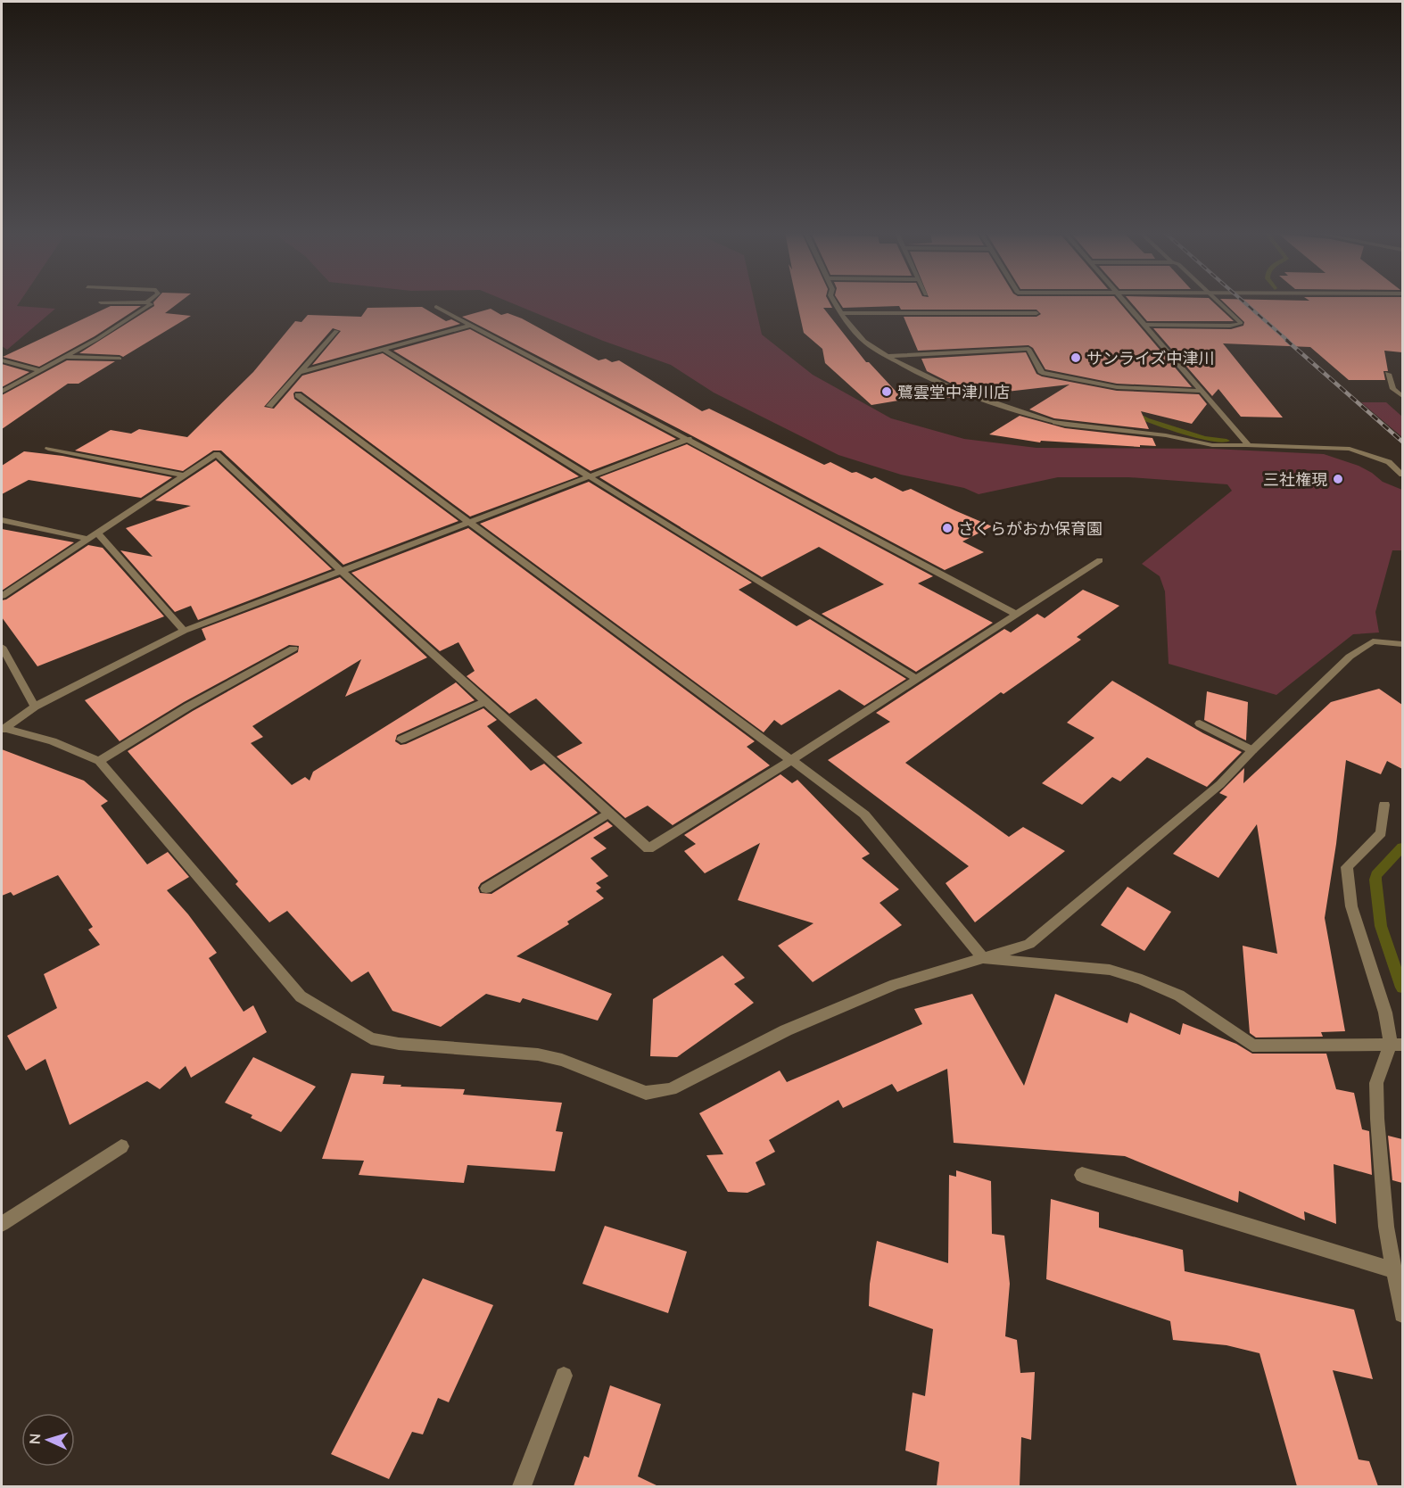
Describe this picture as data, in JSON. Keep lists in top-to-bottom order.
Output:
{
  "places": [
    "サンライズ中津川",
    "鷺雲堂中津川店",
    "三社権現",
    "さくらがおか保育園"
  ],
  "north": "left"
}
